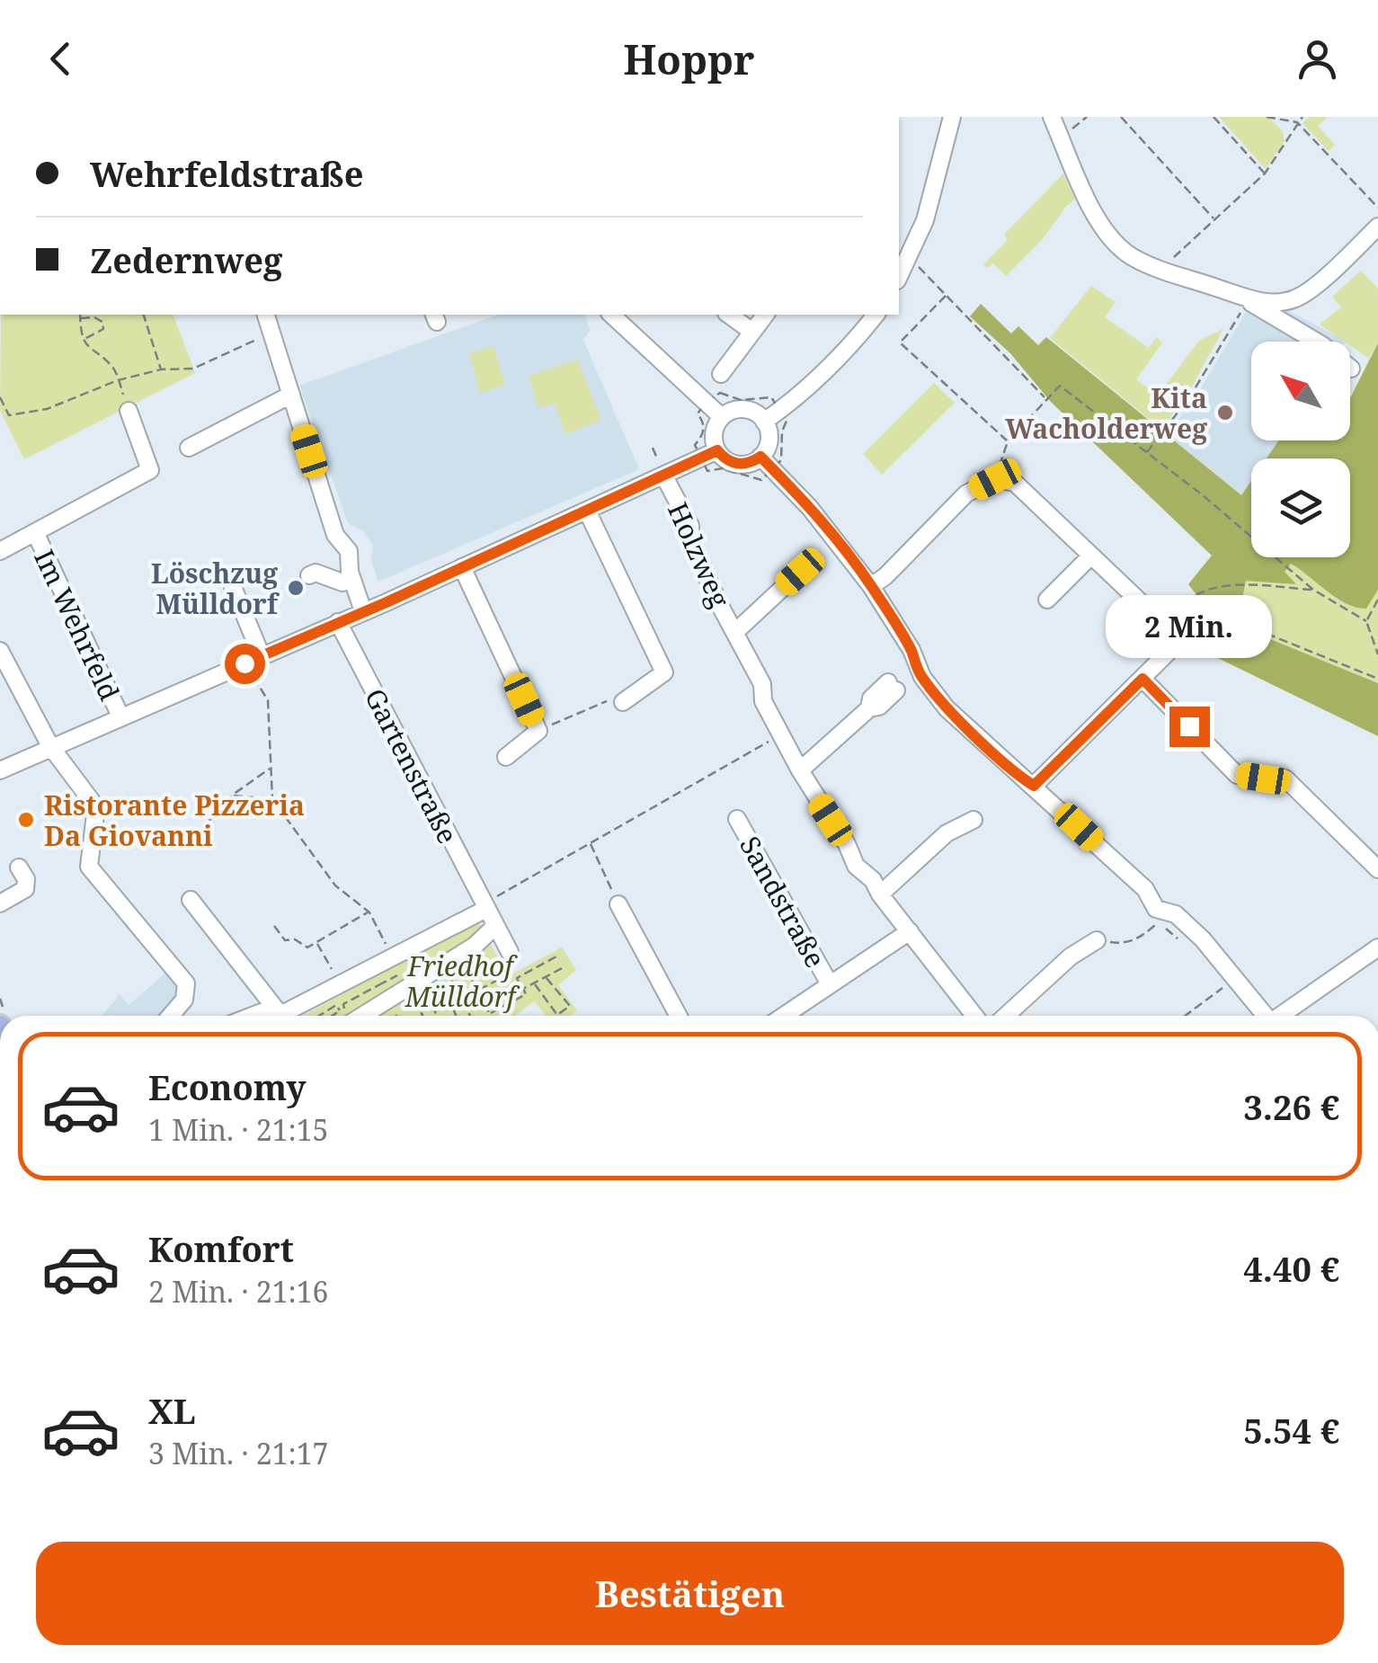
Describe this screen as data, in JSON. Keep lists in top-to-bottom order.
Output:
{
  "streets": {
    "street": [
      "Holzweg",
      "Im Wehrfeld",
      "Gartenstraße",
      "Sandstraße"
    ]
  },
  "crossings": [
    ["Holzweg", "Sandstraße"]
  ],
  "parks": ["Friedhof Mülldorf"],
  "places": ["Kita Wacholderweg", "Löschzug Mülldorf", "Ristorante Pizzeria Da Giovanni"],
  "north": "top left",
  "page": {
    "header": "Hoppr",
    "banner": ["Wehrfeldstraße", "Zedernweg"],
    "bubble": "2 Min.",
    "list": [
      {
        "name": "Economy",
        "note": "1 Min. · 21:15",
        "value": "3.26 €"
      },
      {
        "name": "Komfort",
        "note": "2 Min. · 21:16",
        "value": "4.40 €"
      },
      {
        "name": "XL",
        "note": "3 Min. · 21:17",
        "value": "5.54 €"
      }
    ],
    "buttons": "Bestätigen"
  }
}
